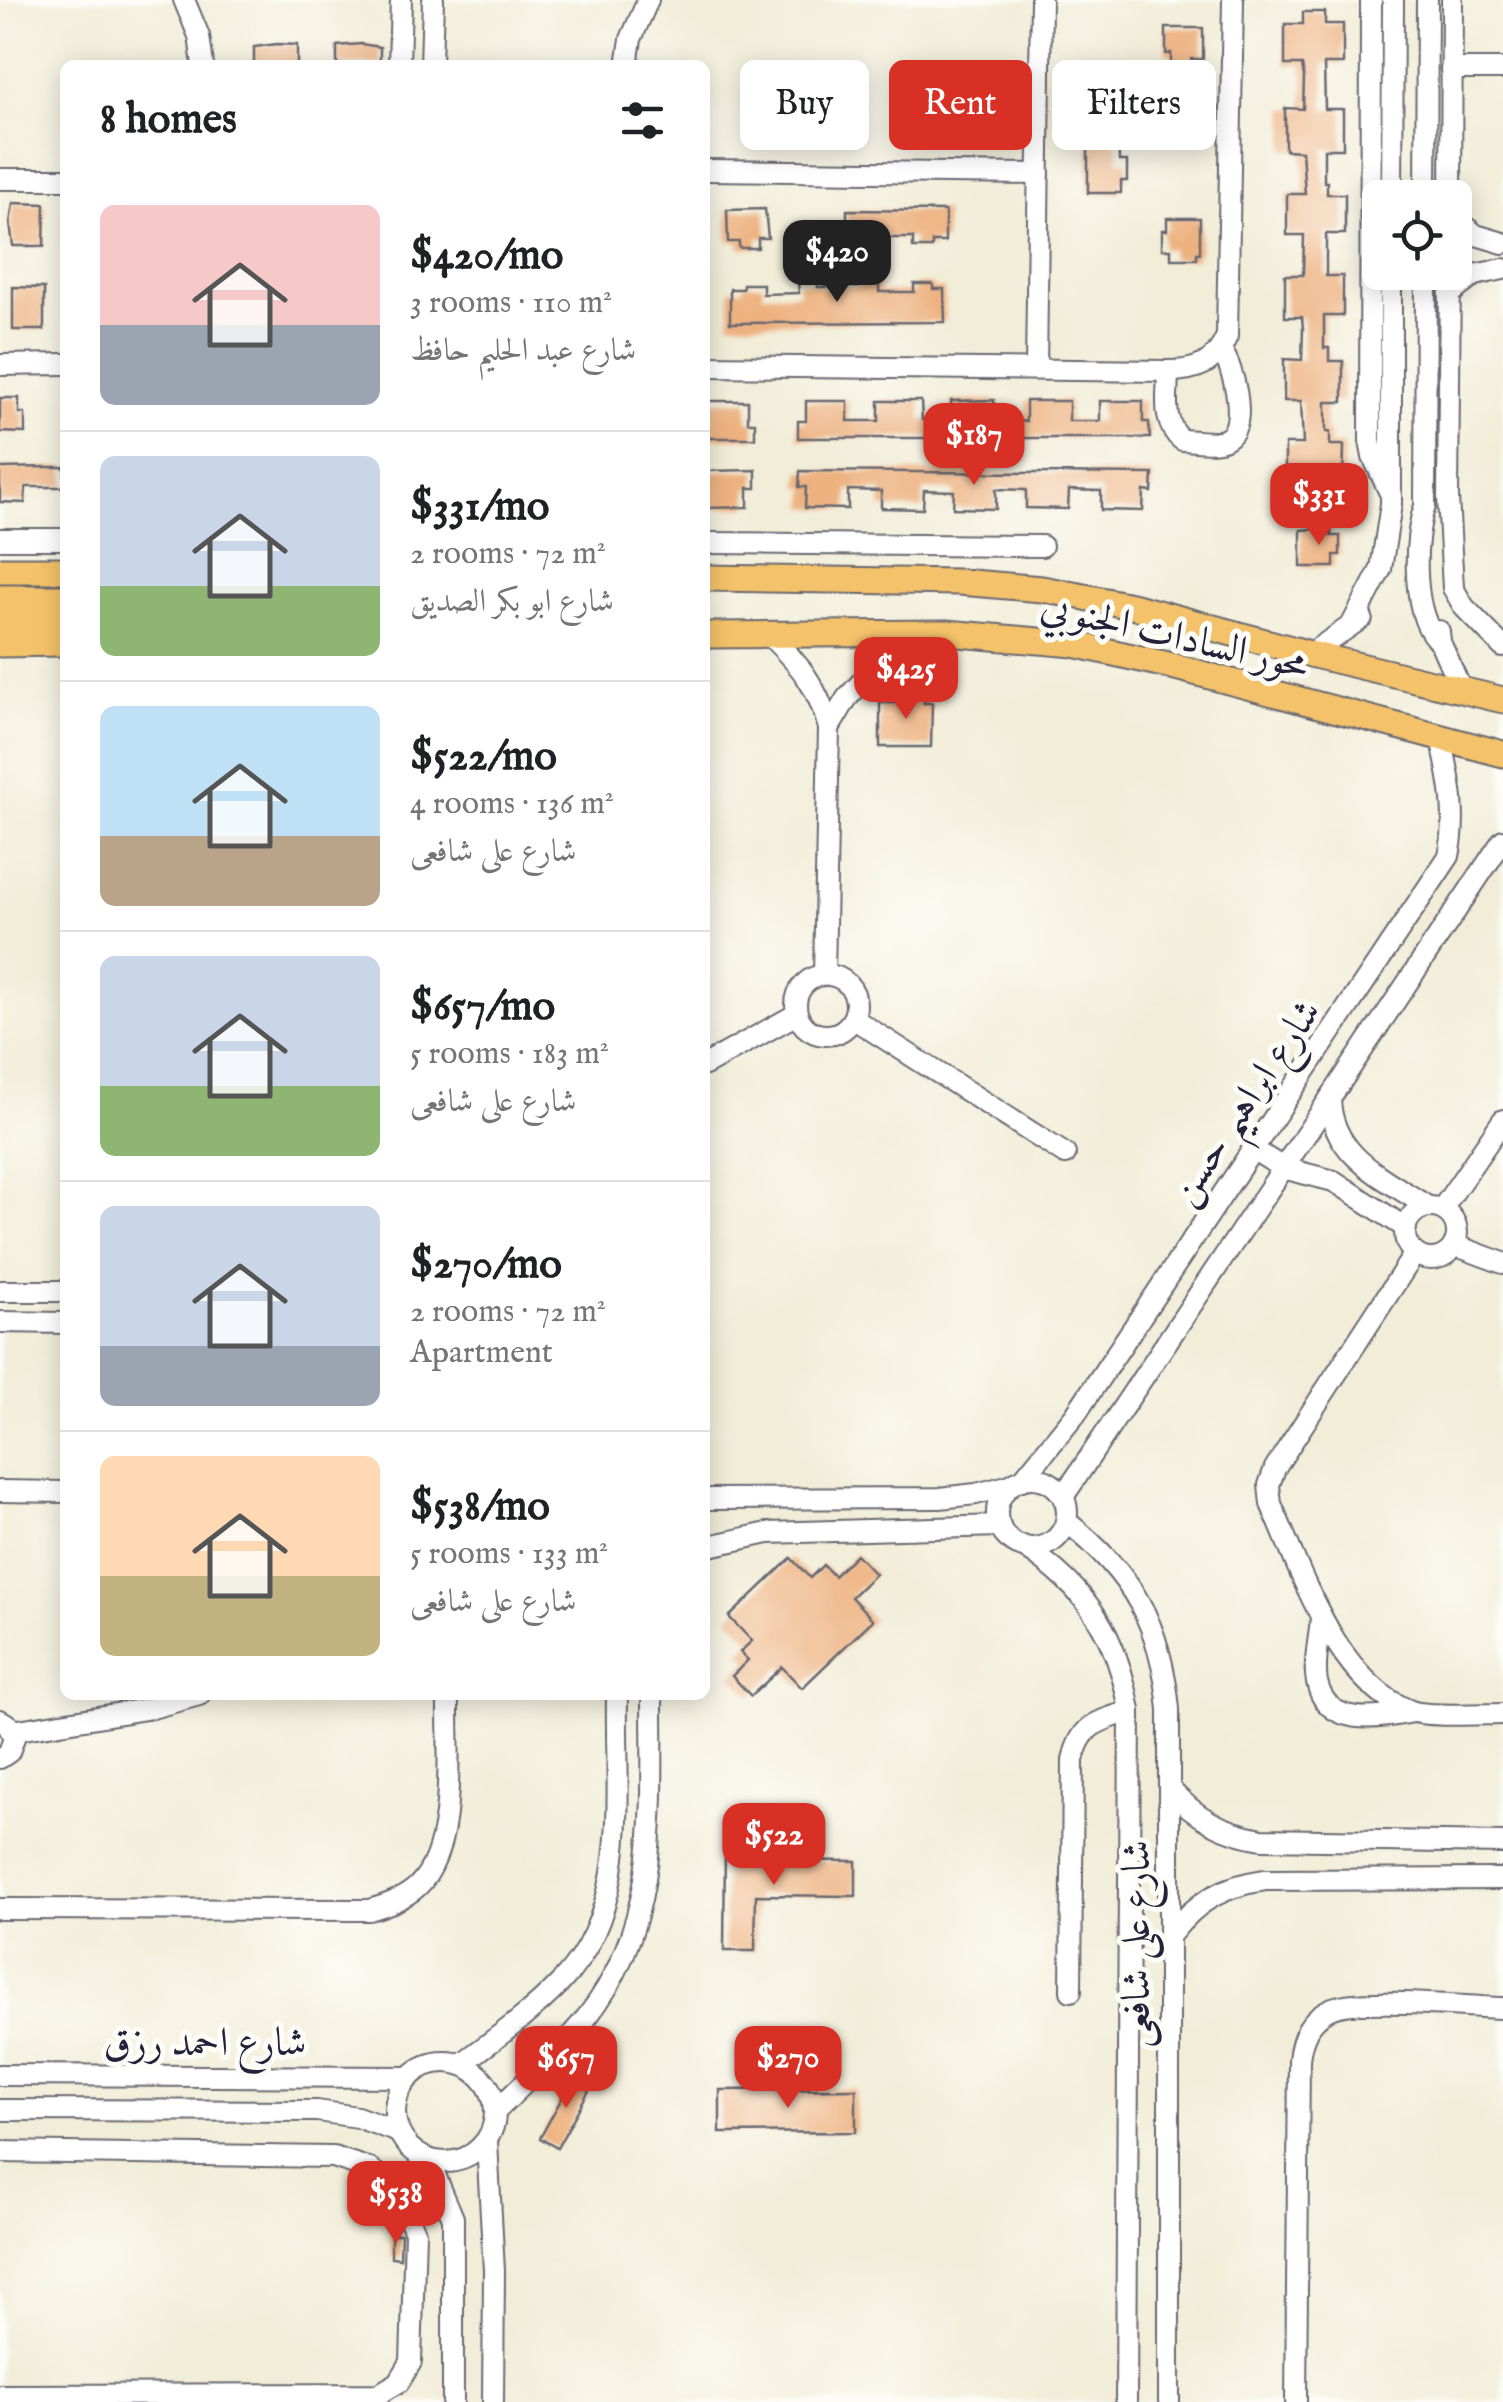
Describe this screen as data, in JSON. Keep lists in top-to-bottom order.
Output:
{
  "streets": {
    "main road": ["محور السادات الجنوبي"],
    "street": ["شارع ابراهيم حسن", "شارع على شافعى", "شارع احمد رزق"]
  },
  "crossings": [
    ["محور السادات الجنوبي", "شارع ابراهيم حسن"],
    ["شارع ابراهيم حسن", "شارع على شافعى"]
  ],
  "page": {
    "chip": ["Buy", "Rent", "Filters"],
    "heading": "8 homes",
    "list": [
      {
        "name": "$420/mo",
        "note": "3 rooms · 110 m² · شارع عبد الحليم حافظ"
      },
      {
        "name": "$331/mo",
        "note": "2 rooms · 72 m² · شارع ابو بكر الصديق"
      },
      {
        "name": "$522/mo",
        "note": "4 rooms · 136 m² · شارع على شافعى"
      },
      {
        "name": "$657/mo",
        "note": "5 rooms · 183 m² · شارع على شافعى"
      },
      {
        "name": "$270/mo",
        "note": "2 rooms · 72 m² · Apartment"
      },
      {
        "name": "$538/mo",
        "note": "5 rooms · 133 m² · شارع على شافعى"
      }
    ],
    "price": [
      "$420",
      "$187",
      "$331",
      "$425",
      "$522",
      "$657",
      "$270",
      "$538"
    ]
  }
}
